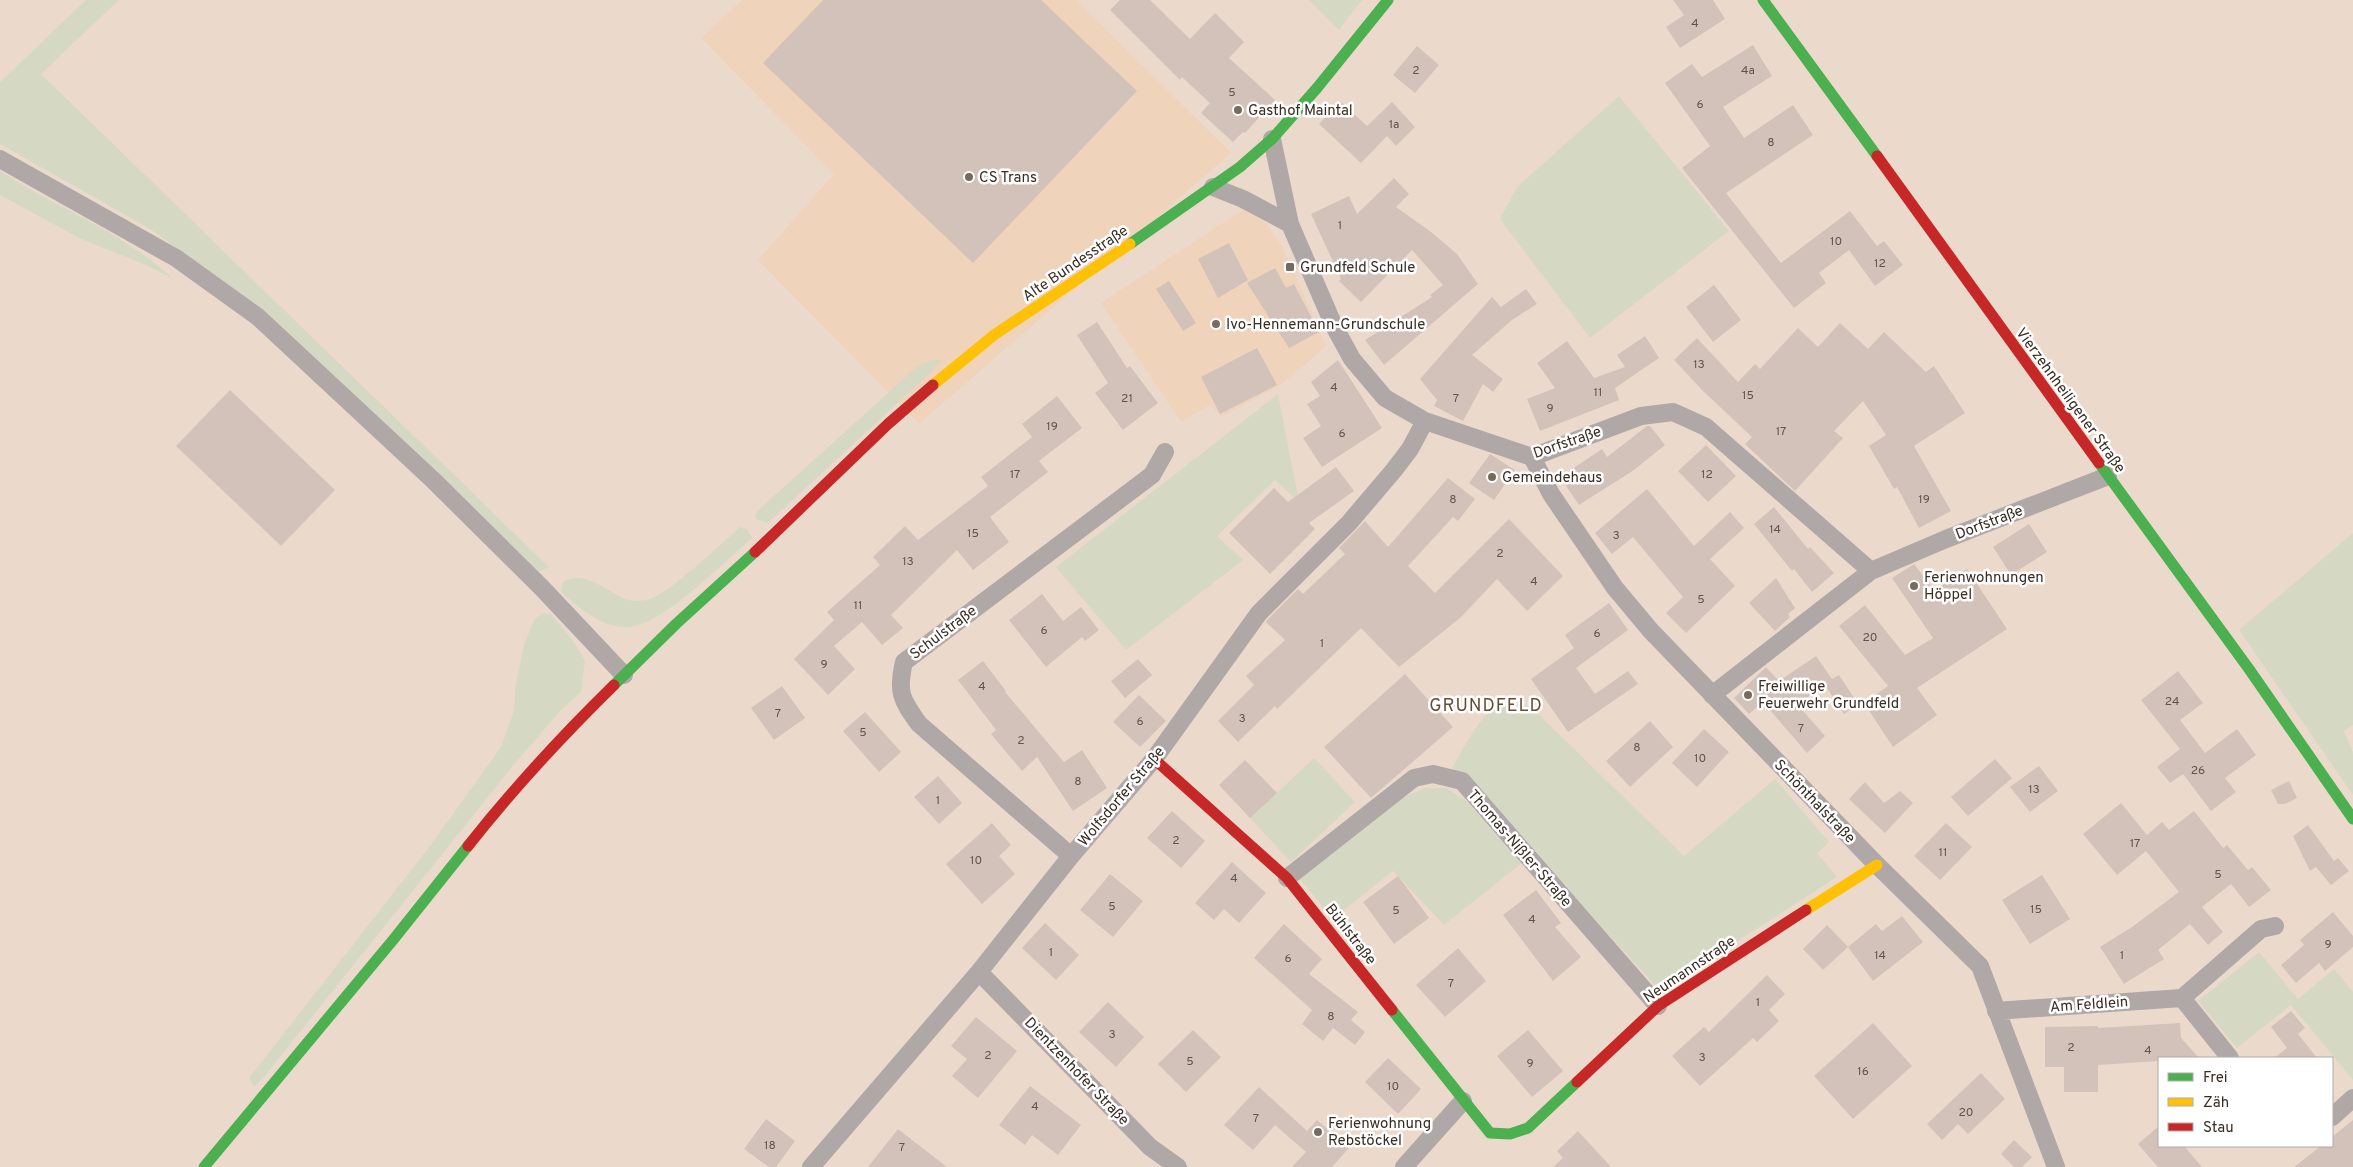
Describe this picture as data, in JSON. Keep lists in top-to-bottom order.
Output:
{
  "streets": {
    "street": [
      "Alte Bundesstraße",
      "Vierzehnheiligener Straße",
      "Dorfstraße",
      "Schulstraße",
      "Wolfsdorfer Straße",
      "Schönthalstraße",
      "Thomas-Nißler-Straße",
      "Bühlstraße",
      "Neumannstraße",
      "Am Feldlein",
      "Dientzenhofer Straße"
    ]
  },
  "crossings": [
    ["Alte Bundesstraße", "Dorfstraße"],
    ["Vierzehnheiligener Straße", "Dorfstraße"],
    ["Dorfstraße", "Wolfsdorfer Straße"],
    ["Dorfstraße", "Schönthalstraße"],
    ["Schulstraße", "Wolfsdorfer Straße"],
    ["Wolfsdorfer Straße", "Bühlstraße"],
    ["Wolfsdorfer Straße", "Dientzenhofer Straße"],
    ["Schönthalstraße", "Neumannstraße"],
    ["Schönthalstraße", "Am Feldlein"],
    ["Thomas-Nißler-Straße", "Bühlstraße"],
    ["Thomas-Nißler-Straße", "Neumannstraße"],
    ["Bühlstraße", "Neumannstraße"]
  ],
  "districts": ["GRUNDFELD"],
  "places": {
    "other": [
      "Gasthof Maintal",
      "CS Trans",
      "Ivo-Hennemann-Grundschule",
      "Gemeindehaus",
      "Ferienwohnungen Höppel",
      "Freiwillige Feuerwehr Grundfeld",
      "Ferienwohnung Rebstöckel"
    ],
    "transit": ["Grundfeld Schule"]
  },
  "house_numbers": [
    "4",
    "2",
    "4a",
    "5",
    "6",
    "1a",
    "8",
    "1",
    "10",
    "12",
    "13",
    "4",
    "11",
    "15",
    "21",
    "7",
    "9",
    "19",
    "17",
    "6",
    "17",
    "12",
    "8",
    "19",
    "14",
    "15",
    "3",
    "2",
    "13",
    "4",
    "5",
    "11",
    "6",
    "6",
    "20",
    "1",
    "9",
    "4",
    "24",
    "7",
    "3",
    "6",
    "7",
    "5",
    "2",
    "8",
    "10",
    "26",
    "8",
    "13",
    "1",
    "2",
    "17",
    "11",
    "10",
    "5",
    "4",
    "5",
    "15",
    "5",
    "4",
    "9",
    "1",
    "14",
    "1",
    "6",
    "7",
    "1",
    "8",
    "3",
    "2",
    "4",
    "2",
    "3",
    "5",
    "9",
    "16",
    "10",
    "4",
    "20",
    "7",
    "18",
    "7"
  ],
  "legend": ["Frei", "Zäh", "Stau"]
}
